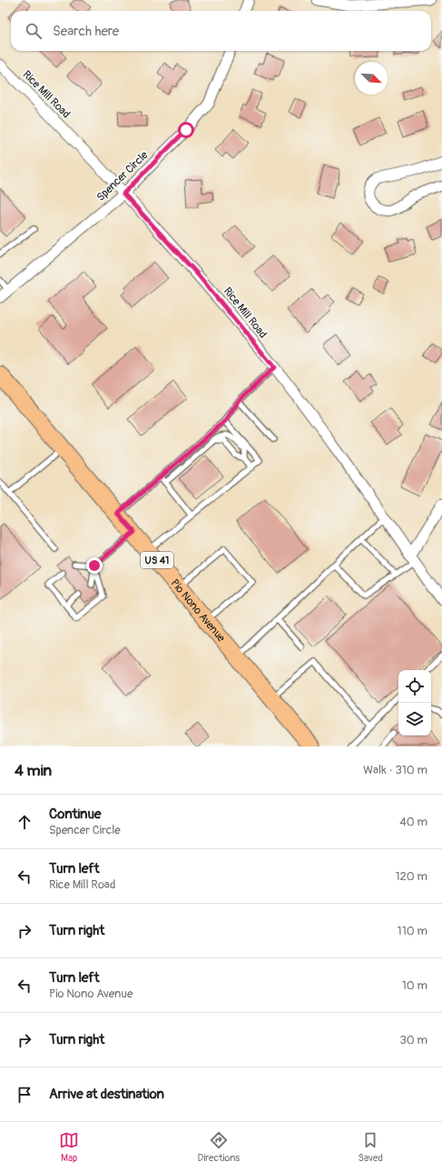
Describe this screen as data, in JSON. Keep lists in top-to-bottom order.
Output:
{
  "streets": {
    "main road": ["US 41", "Pio Nono Avenue"],
    "street": ["Rice Mill Road", "Spencer Circle"]
  },
  "crossings": [
    ["Rice Mill Road", "Spencer Circle"]
  ],
  "north": "bottom right",
  "page": {
    "search": "Search here",
    "heading": ["4 min", "Walk · 310 m"],
    "list": [
      ["Continue", "Spencer Circle", "40 m"],
      ["Turn left", "Rice Mill Road", "120 m"],
      ["Turn right", "110 m"],
      ["Turn left", "Pio Nono Avenue", "10 m"],
      ["Turn right", "30 m"],
      "Arrive at destination"
    ],
    "nav": ["Map", "Directions", "Saved"]
  }
}
